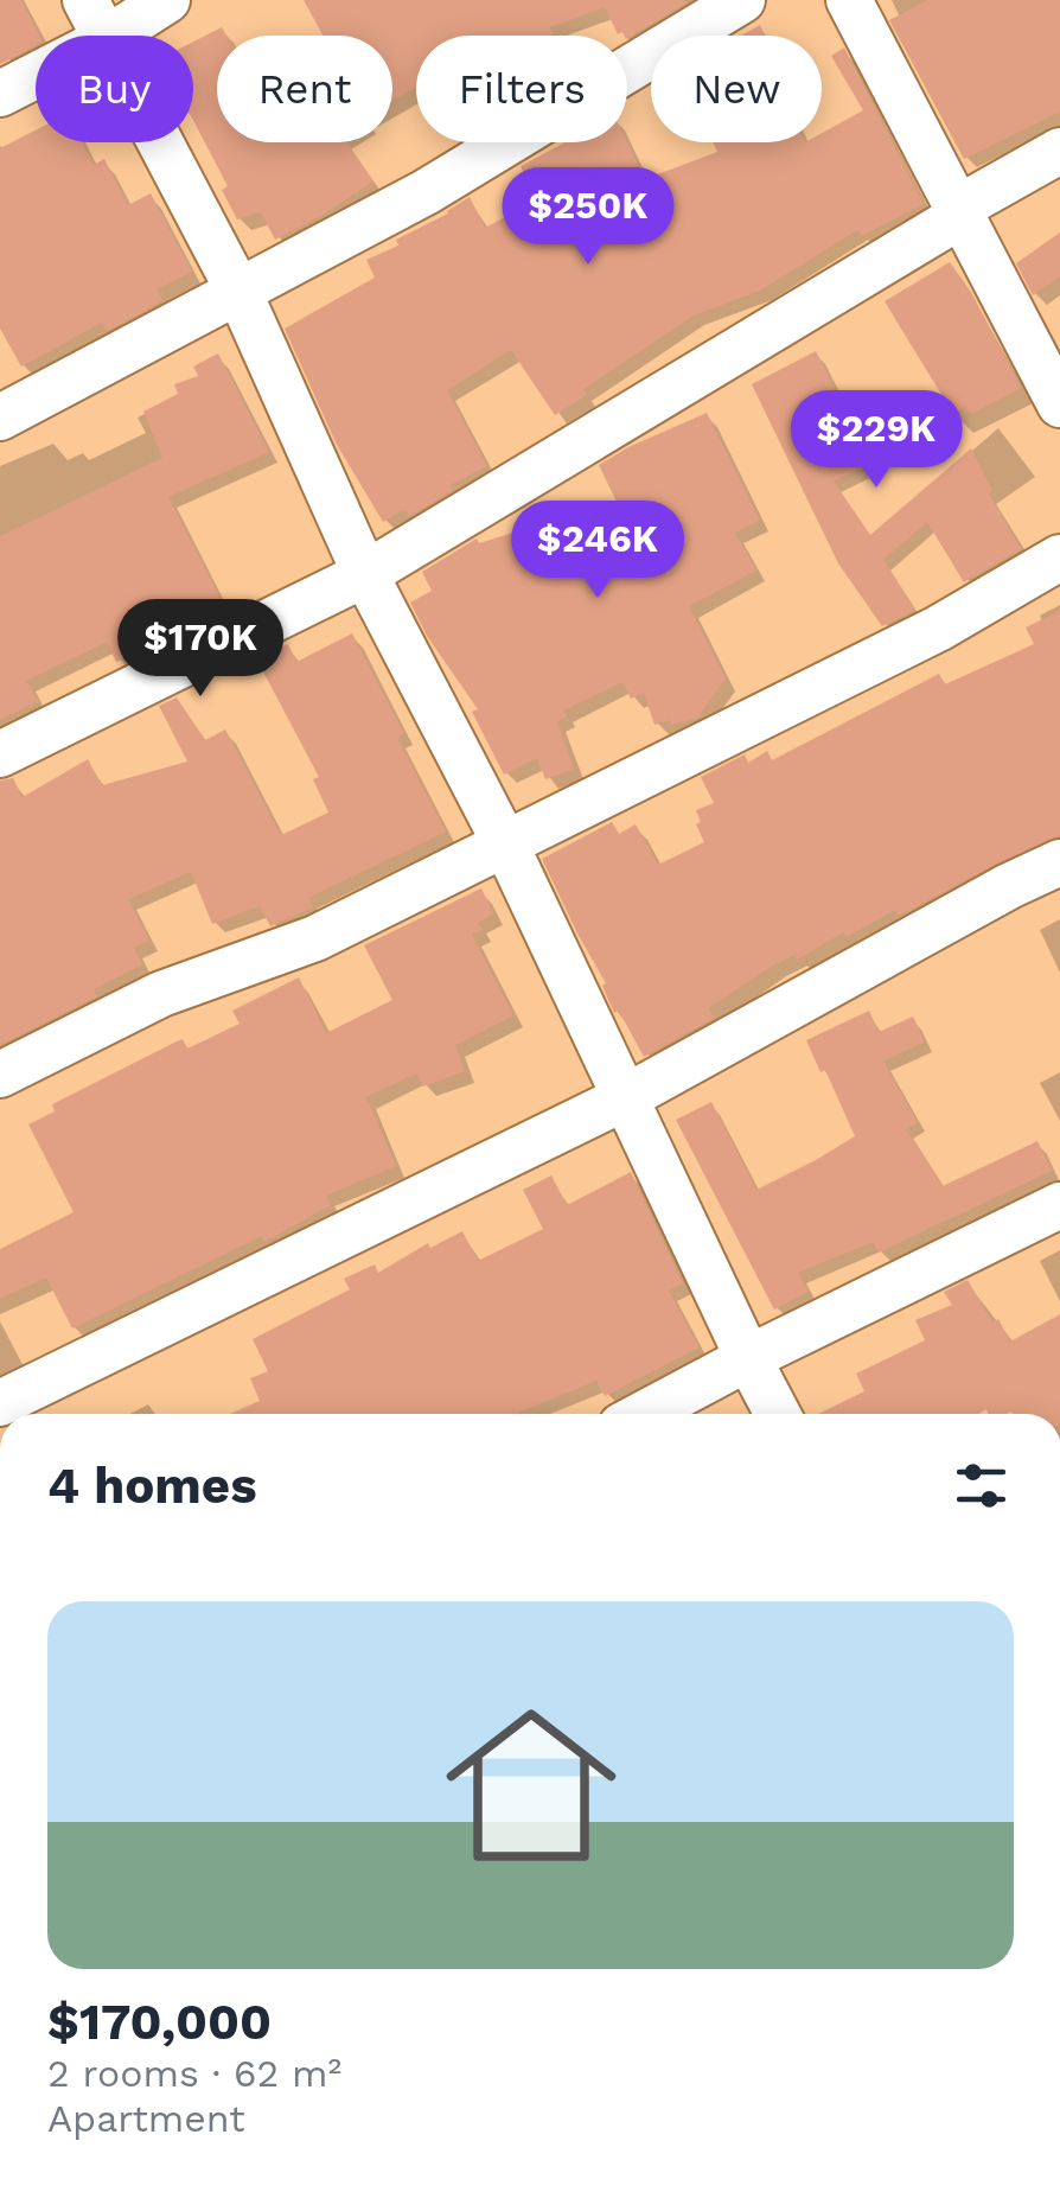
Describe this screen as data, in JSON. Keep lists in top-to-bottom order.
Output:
{
  "page": {
    "chip": [
      "Buy",
      "Rent",
      "Filters",
      "New"
    ],
    "price": [
      "$250K",
      "$229K",
      "$246K",
      "$170K"
    ],
    "heading": "4 homes",
    "list": [
      {
        "name": "$170,000",
        "note": "2 rooms · 62 m² · Apartment"
      }
    ]
  }
}
